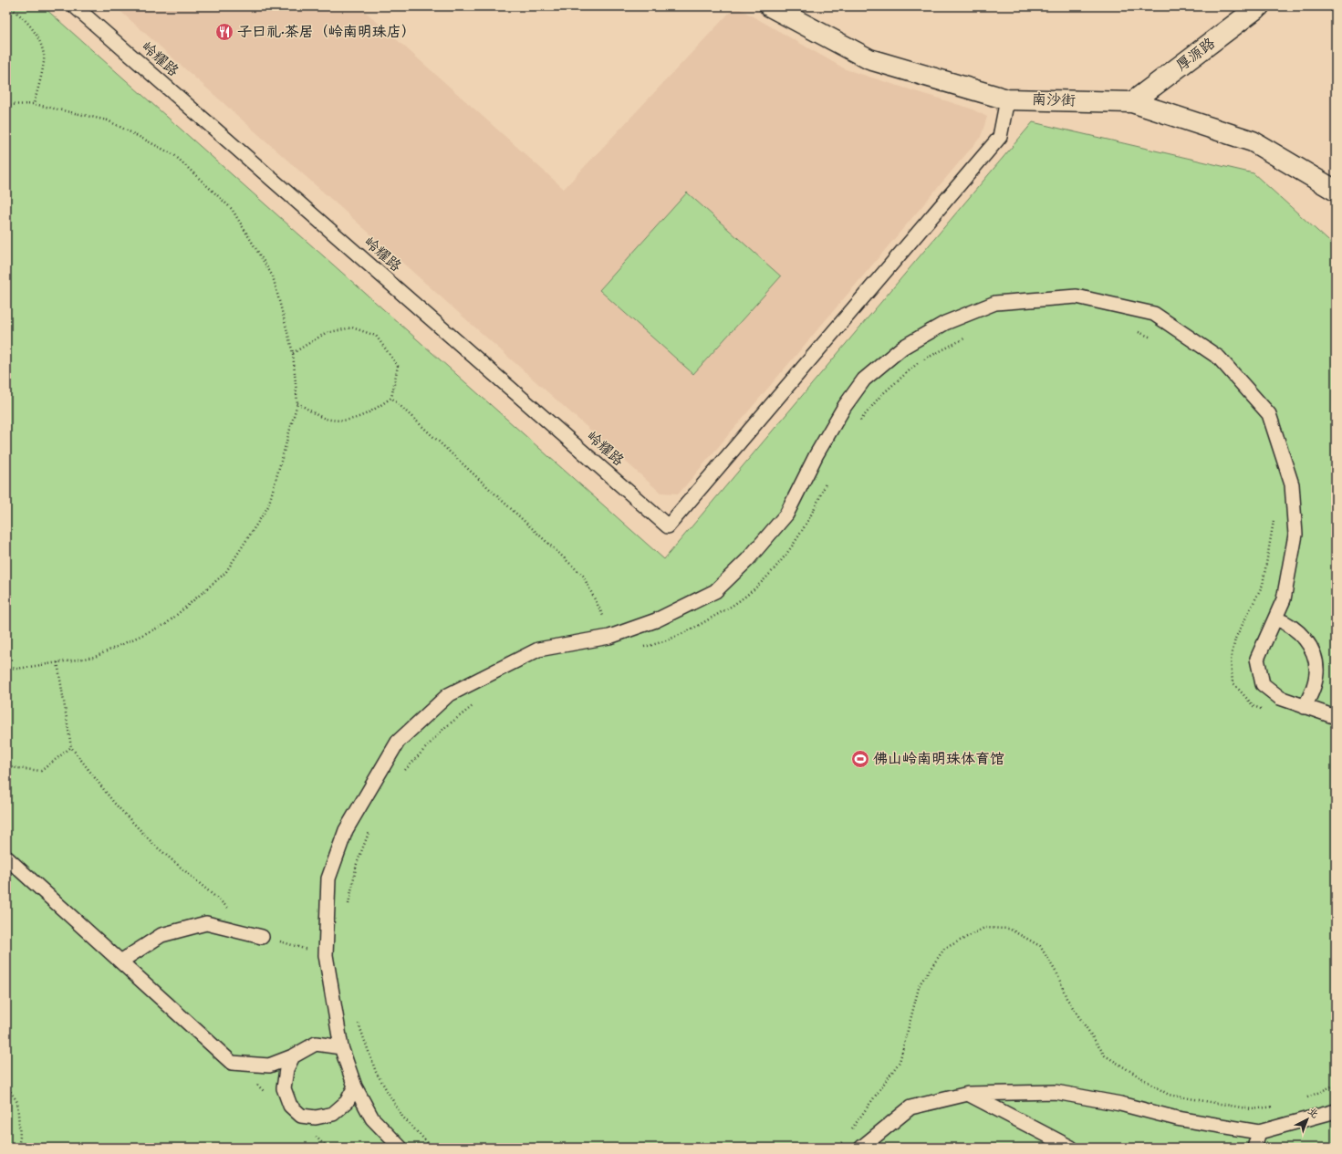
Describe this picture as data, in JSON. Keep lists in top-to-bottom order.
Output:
{
  "streets": {
    "street": ["厚源路", "南沙街"],
    "lane": ["岭耀路"]
  },
  "crossings": [
    ["厚源路", "南沙街"],
    ["岭耀路", "南沙街"]
  ],
  "places": {
    "restaurant": ["子曰礼·茶居（岭南明珠店）"],
    "sports": ["佛山岭南明珠体育馆"]
  },
  "north": "top right"
}
